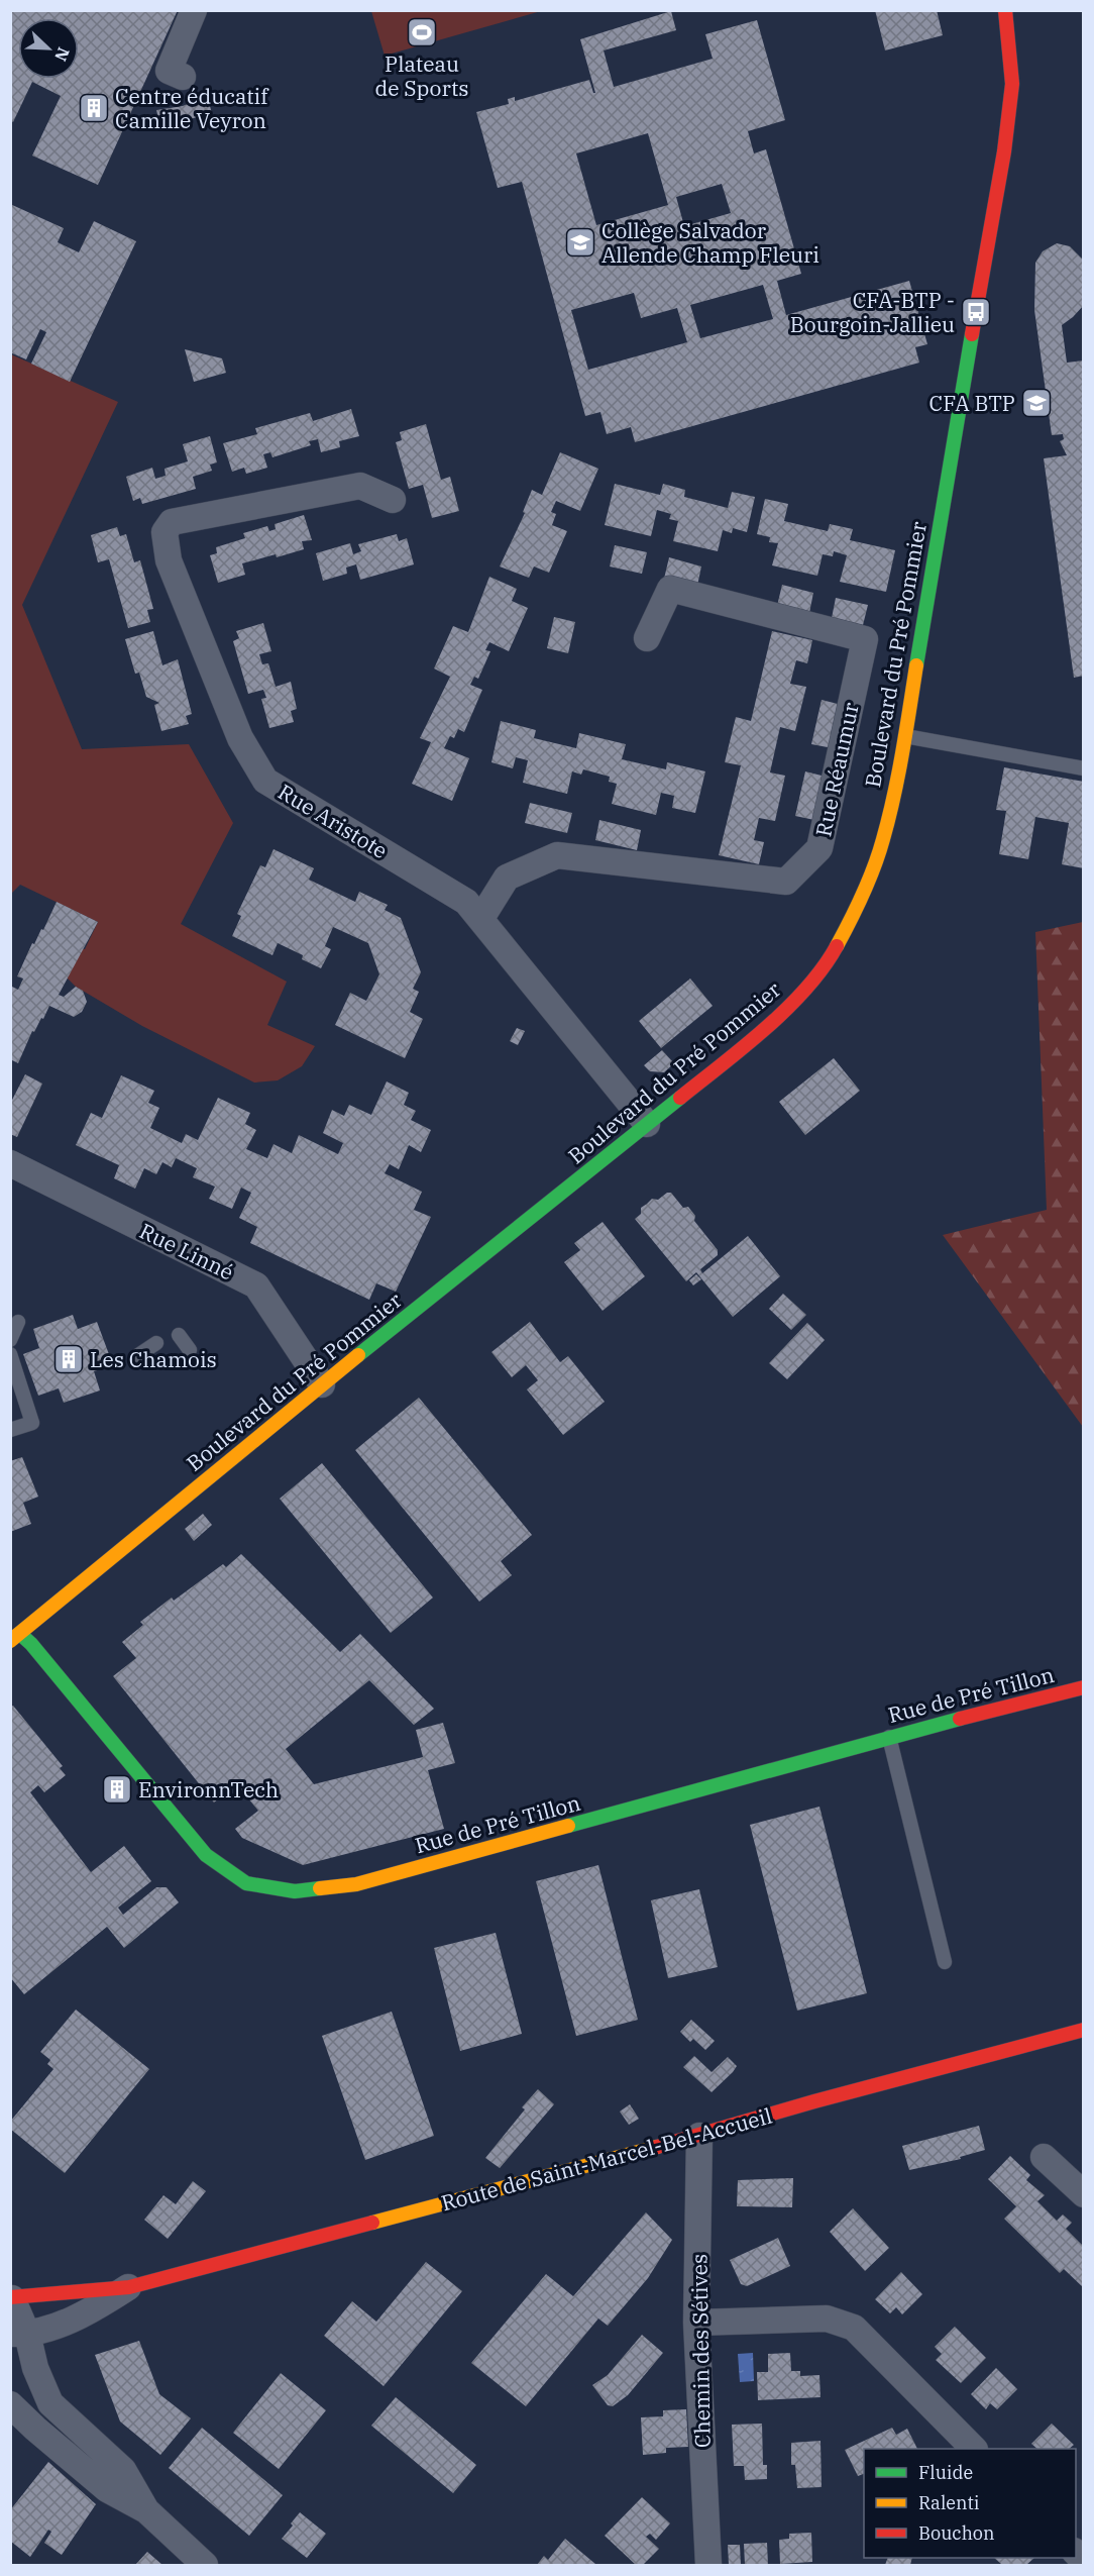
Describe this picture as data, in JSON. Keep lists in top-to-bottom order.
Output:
{
  "streets": {
    "street": [
      "Boulevard du Pré Pommier",
      "Rue Réaumur",
      "Rue Aristote",
      "Rue Linné",
      "Rue de Pré Tillon",
      "Route de Saint-Marcel-Bel-Accueil",
      "Chemin des Sétives"
    ]
  },
  "crossings": [
    ["Boulevard du Pré Pommier", "Rue Aristote"],
    ["Boulevard du Pré Pommier", "Rue Linné"],
    ["Boulevard du Pré Pommier", "Rue de Pré Tillon"],
    ["Rue Réaumur", "Rue Aristote"],
    ["Route de Saint-Marcel-Bel-Accueil", "Chemin des Sétives"]
  ],
  "places": {
    "sports": ["Plateau de Sports"],
    "building": ["Centre éducatif Camille Veyron", "Les Chamois", "EnvironnTech"],
    "school or university": ["Collège Salvador Allende Champ Fleuri", "CFA BTP"],
    "bus stop": ["CFA-BTP - Bourgoin-Jallieu"]
  },
  "legend": ["Fluide", "Ralenti", "Bouchon"],
  "north": "bottom right"
}
